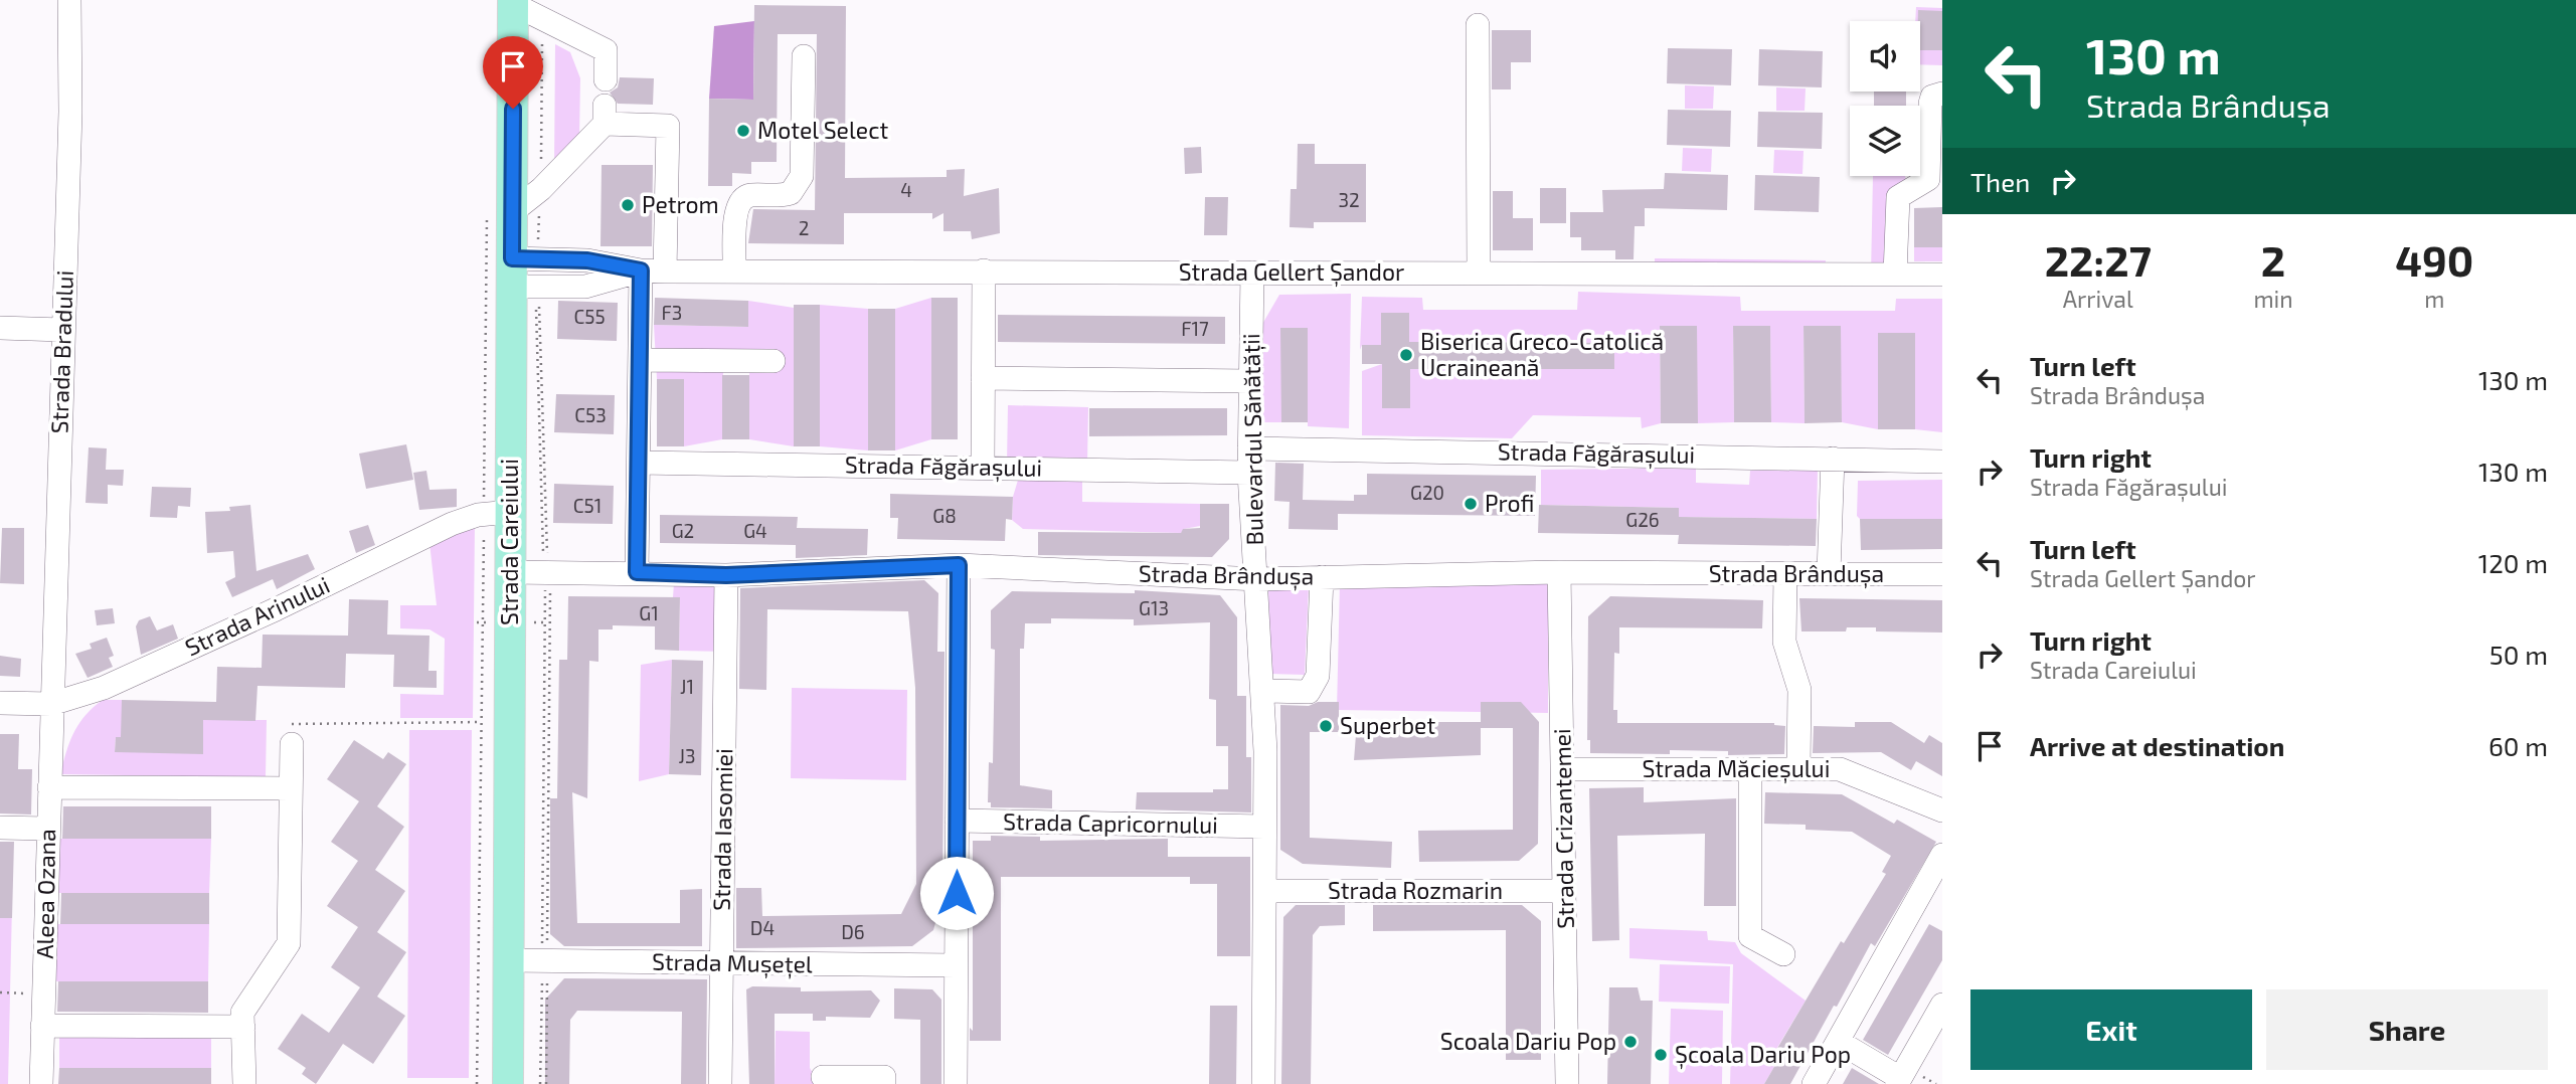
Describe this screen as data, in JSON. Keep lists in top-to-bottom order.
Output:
{
  "streets": {
    "main road": ["Strada Careiului"],
    "street": [
      "Strada Gellert Șandor",
      "Strada Bradului",
      "Bulevardul Sănătății",
      "Strada Făgărașului",
      "Strada Brândușa",
      "Strada Arinului",
      "Strada Măcieșului",
      "Strada Capricornului",
      "Strada Crizantemei",
      "Strada Iasomiei",
      "Strada Rozmarin",
      "Aleea Ozana",
      "Strada Mușețel"
    ]
  },
  "crossings": [
    ["Strada Gellert Șandor", "Bulevardul Sănătății"],
    ["Strada Gellert Șandor", "Strada Careiului"],
    ["Strada Bradului", "Strada Arinului"],
    ["Strada Bradului", "Aleea Ozana"],
    ["Bulevardul Sănătății", "Strada Făgărașului"],
    ["Bulevardul Sănătății", "Strada Brândușa"],
    ["Bulevardul Sănătății", "Strada Capricornului"],
    ["Bulevardul Sănătății", "Strada Rozmarin"],
    ["Strada Careiului", "Strada Brândușa"],
    ["Strada Careiului", "Strada Arinului"],
    ["Strada Careiului", "Strada Mușețel"],
    ["Strada Brândușa", "Strada Crizantemei"],
    ["Strada Brândușa", "Strada Iasomiei"],
    ["Strada Arinului", "Aleea Ozana"],
    ["Strada Măcieșului", "Strada Crizantemei"],
    ["Strada Crizantemei", "Strada Rozmarin"],
    ["Strada Iasomiei", "Strada Mușețel"]
  ],
  "places": [
    "Motel Select",
    "Petrom",
    "Biserica Greco-Catolică Ucraineană",
    "Profi",
    "Superbet",
    "Scoala Dariu Pop",
    "Școala Dariu Pop"
  ],
  "house_numbers": [
    "4",
    "32",
    "2",
    "F3",
    "C55",
    "F17",
    "C53",
    "G20",
    "C51",
    "G8",
    "G26",
    "G2",
    "G4",
    "G13",
    "G1",
    "J1",
    "J3",
    "D4",
    "D6"
  ],
  "page": {
    "turn": ["130 m", "Strada Brândușa"],
    "then": "Then",
    "eta": [
      "22:27",
      "Arrival",
      "2",
      "min",
      "490",
      "m"
    ],
    "list": [
      {
        "name": "Turn left",
        "note": "Strada Brândușa",
        "value": "130 m"
      },
      {
        "name": "Turn right",
        "note": "Strada Făgărașului",
        "value": "130 m"
      },
      {
        "name": "Turn left",
        "note": "Strada Gellert Șandor",
        "value": "120 m"
      },
      {
        "name": "Turn right",
        "note": "Strada Careiului",
        "value": "50 m"
      },
      {
        "name": "Arrive at destination",
        "value": "60 m"
      }
    ],
    "buttons": ["Exit", "Share"]
  }
}
